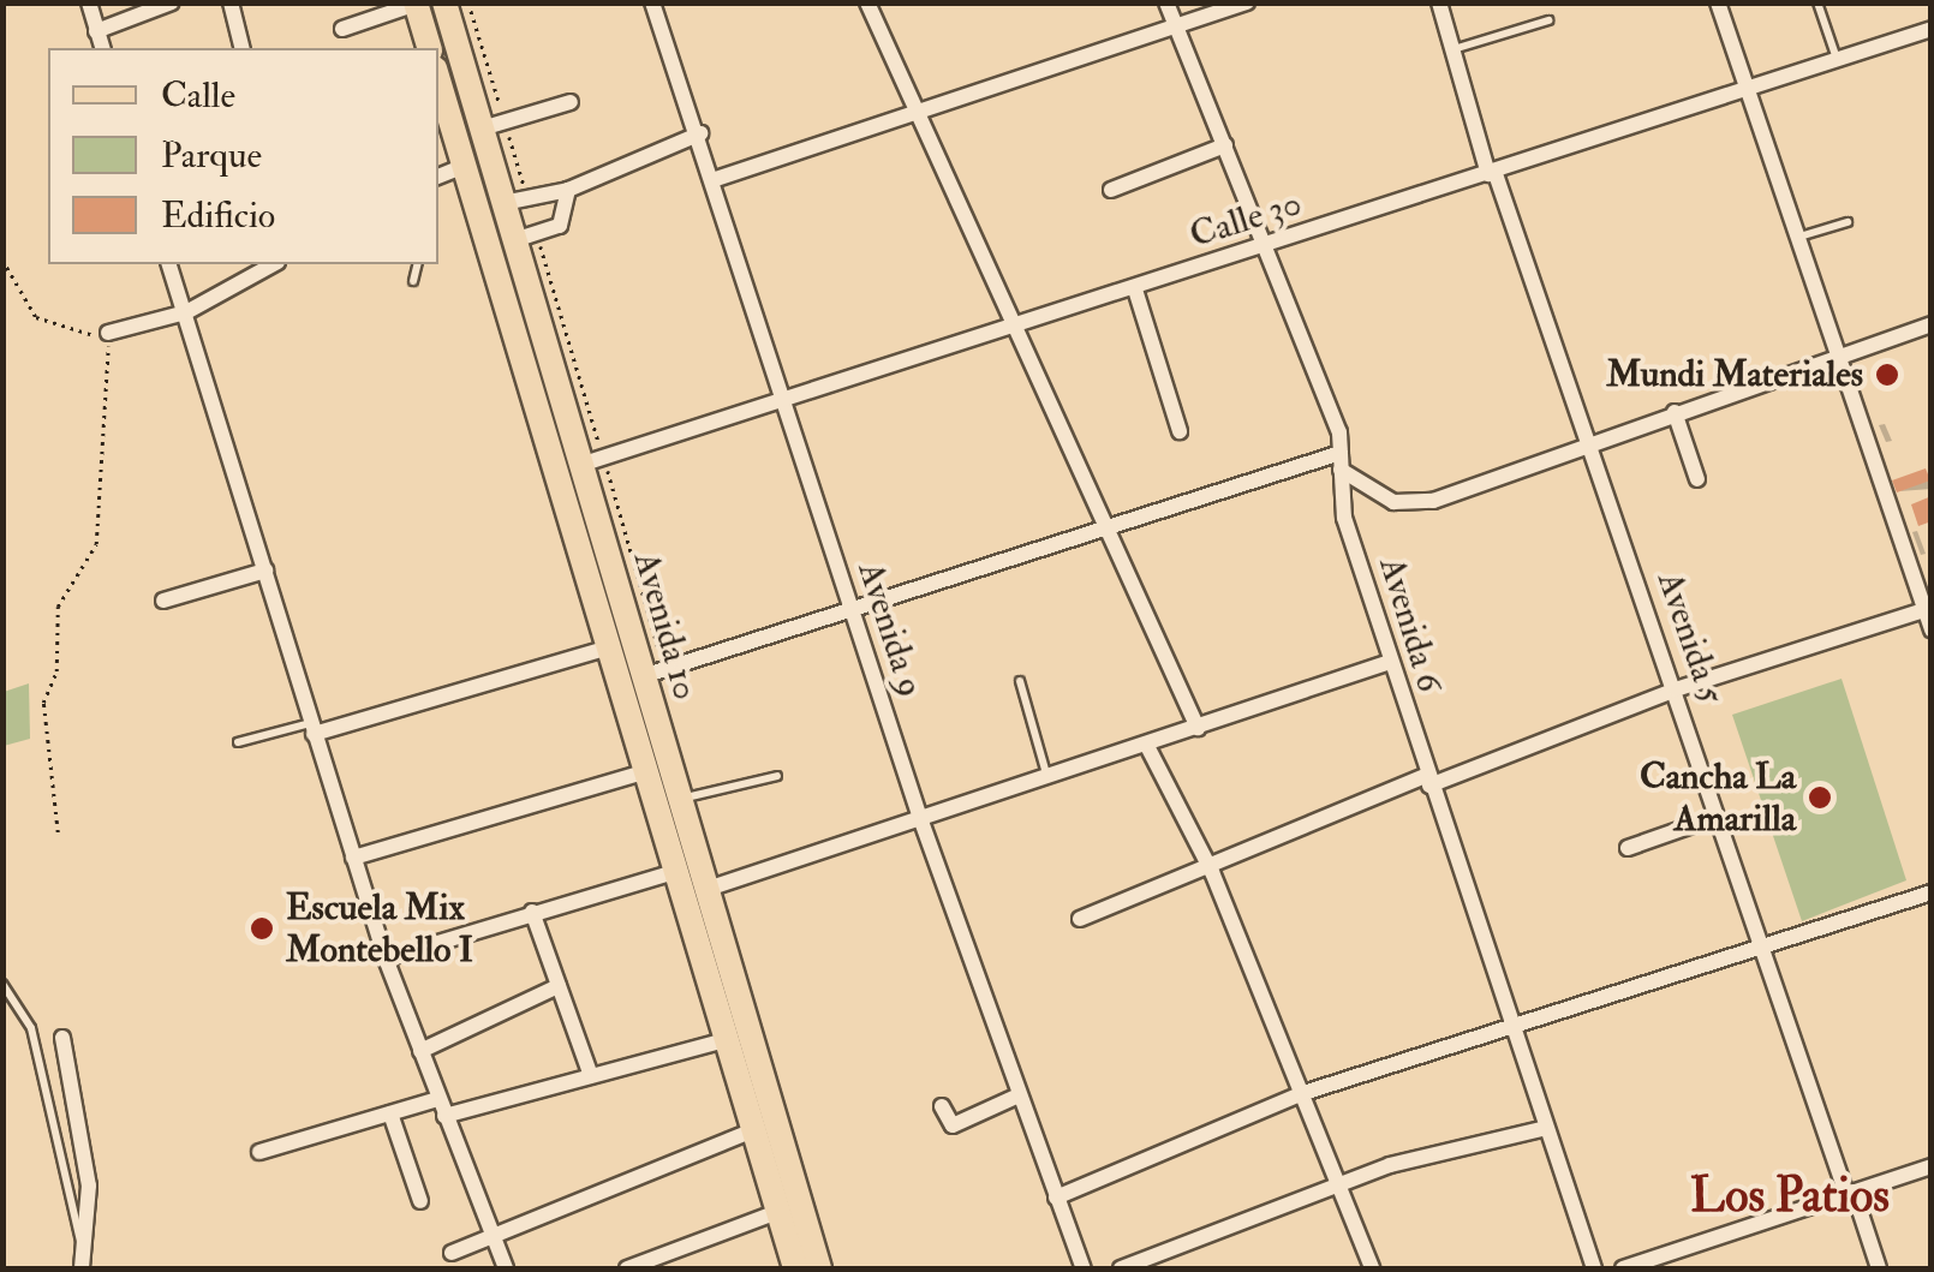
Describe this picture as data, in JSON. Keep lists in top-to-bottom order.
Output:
{
  "streets": {
    "main road": ["Avenida 10"],
    "street": [
      "Calle 30",
      "Avenida 6",
      "Avenida 9",
      "Avenida 5"
    ]
  },
  "crossings": [
    ["Calle 30", "Avenida 6"],
    ["Calle 30", "Avenida 10"],
    ["Calle 30", "Avenida 9"],
    ["Calle 30", "Avenida 5"]
  ],
  "districts": ["Los Patios"],
  "places": ["Mundi Materiales", "Cancha La Amarilla", "Escuela Mix Montebello I"],
  "legend": ["Calle", "Parque", "Edificio"]
}
